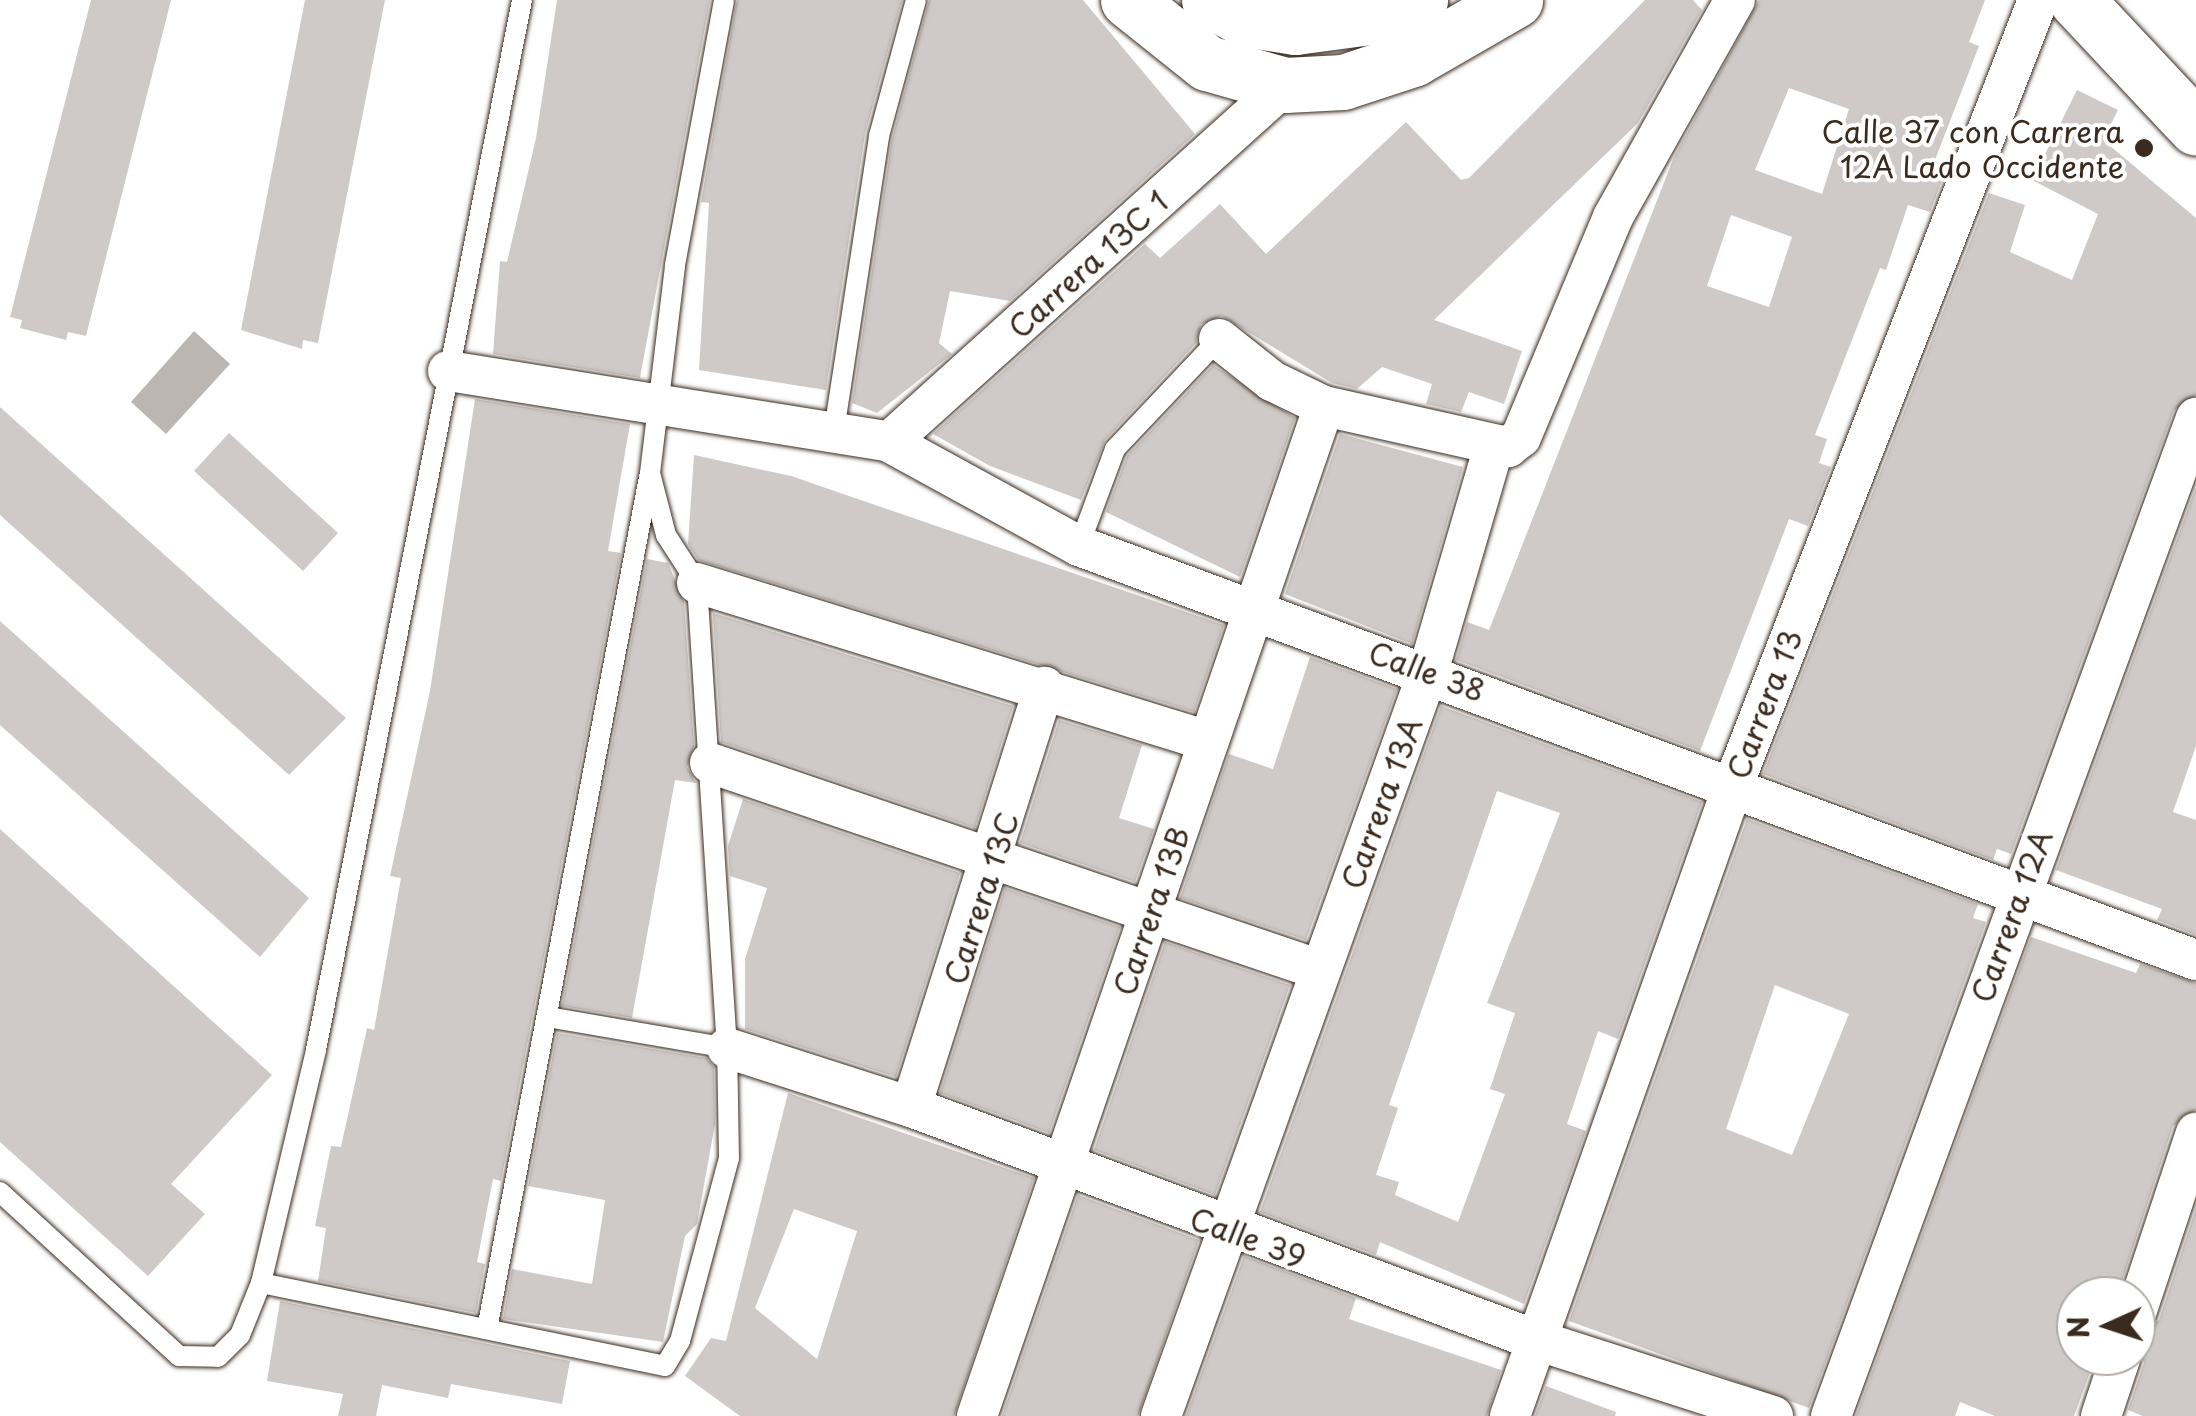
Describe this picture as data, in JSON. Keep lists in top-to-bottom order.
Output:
{
  "streets": {
    "street": [
      "Carrera 13C 1",
      "Calle 38",
      "Carrera 13",
      "Carrera 13A",
      "Carrera 13C",
      "Carrera 13B",
      "Carrera 12A",
      "Calle 39"
    ]
  },
  "crossings": [
    ["Carrera 13C 1", "Calle 38"],
    ["Calle 38", "Carrera 13"],
    ["Calle 38", "Carrera 13A"],
    ["Calle 38", "Carrera 13B"],
    ["Calle 38", "Carrera 12A"],
    ["Carrera 13", "Calle 39"],
    ["Carrera 13A", "Calle 39"],
    ["Carrera 13C", "Calle 39"],
    ["Carrera 13B", "Calle 39"]
  ],
  "places": ["Calle 37 con Carrera 12A Lado Occidente"],
  "north": "left"
}
